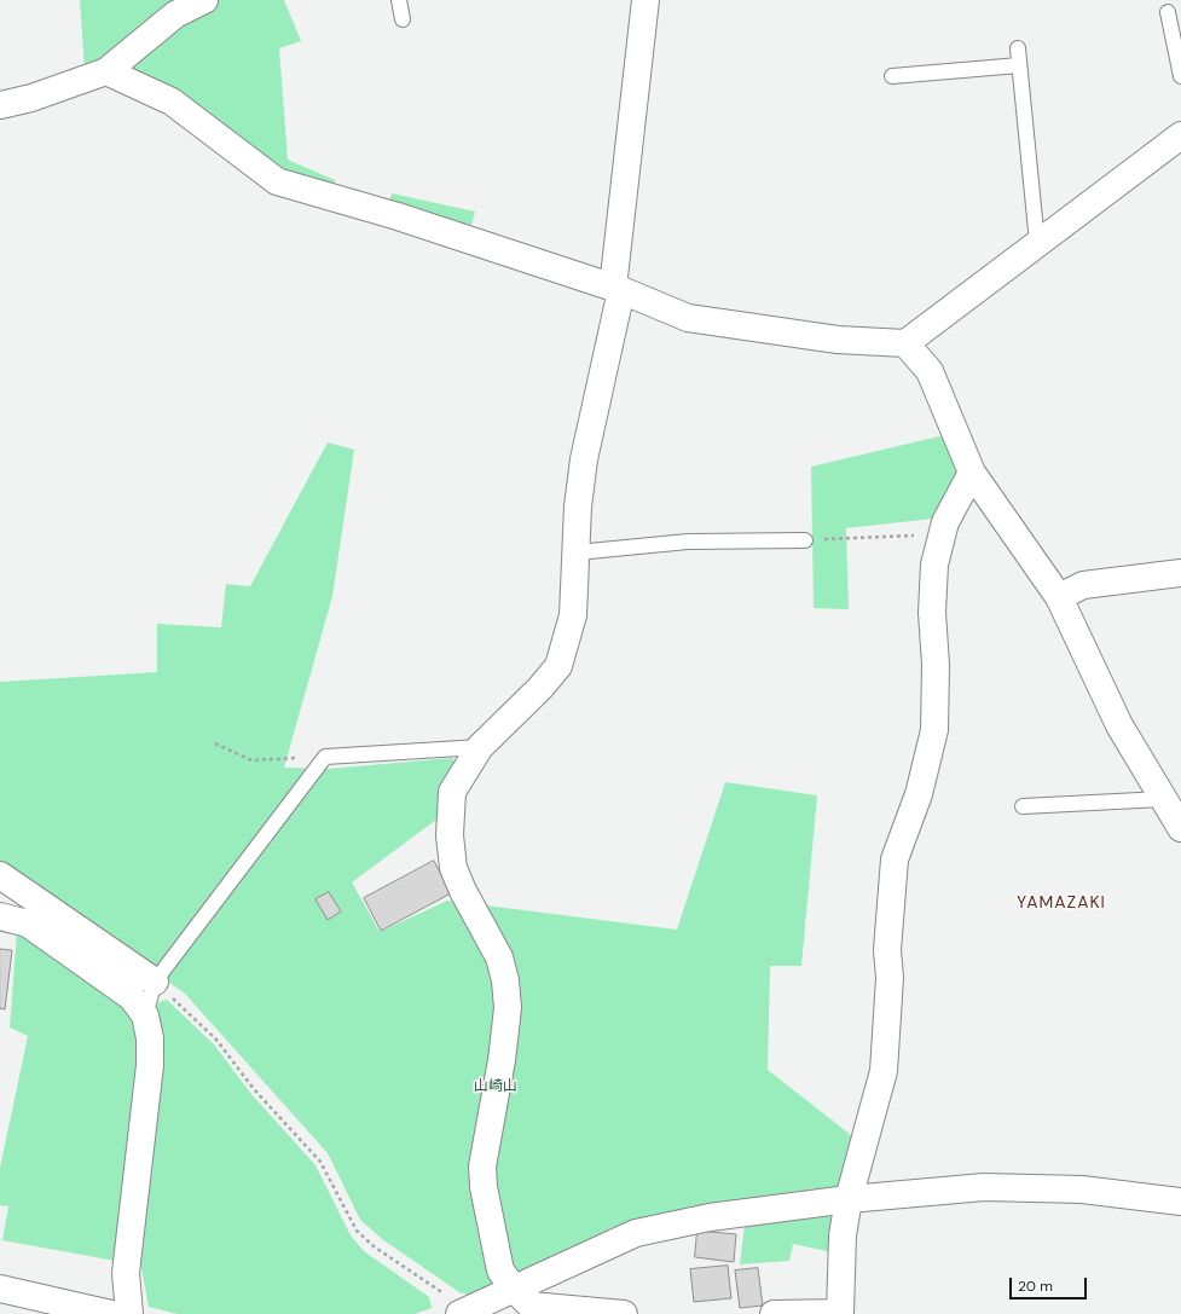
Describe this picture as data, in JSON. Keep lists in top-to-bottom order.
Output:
{
  "districts": ["YAMAZAKI"],
  "parks": ["山崎山"],
  "scale_bar": "20 m"
}
